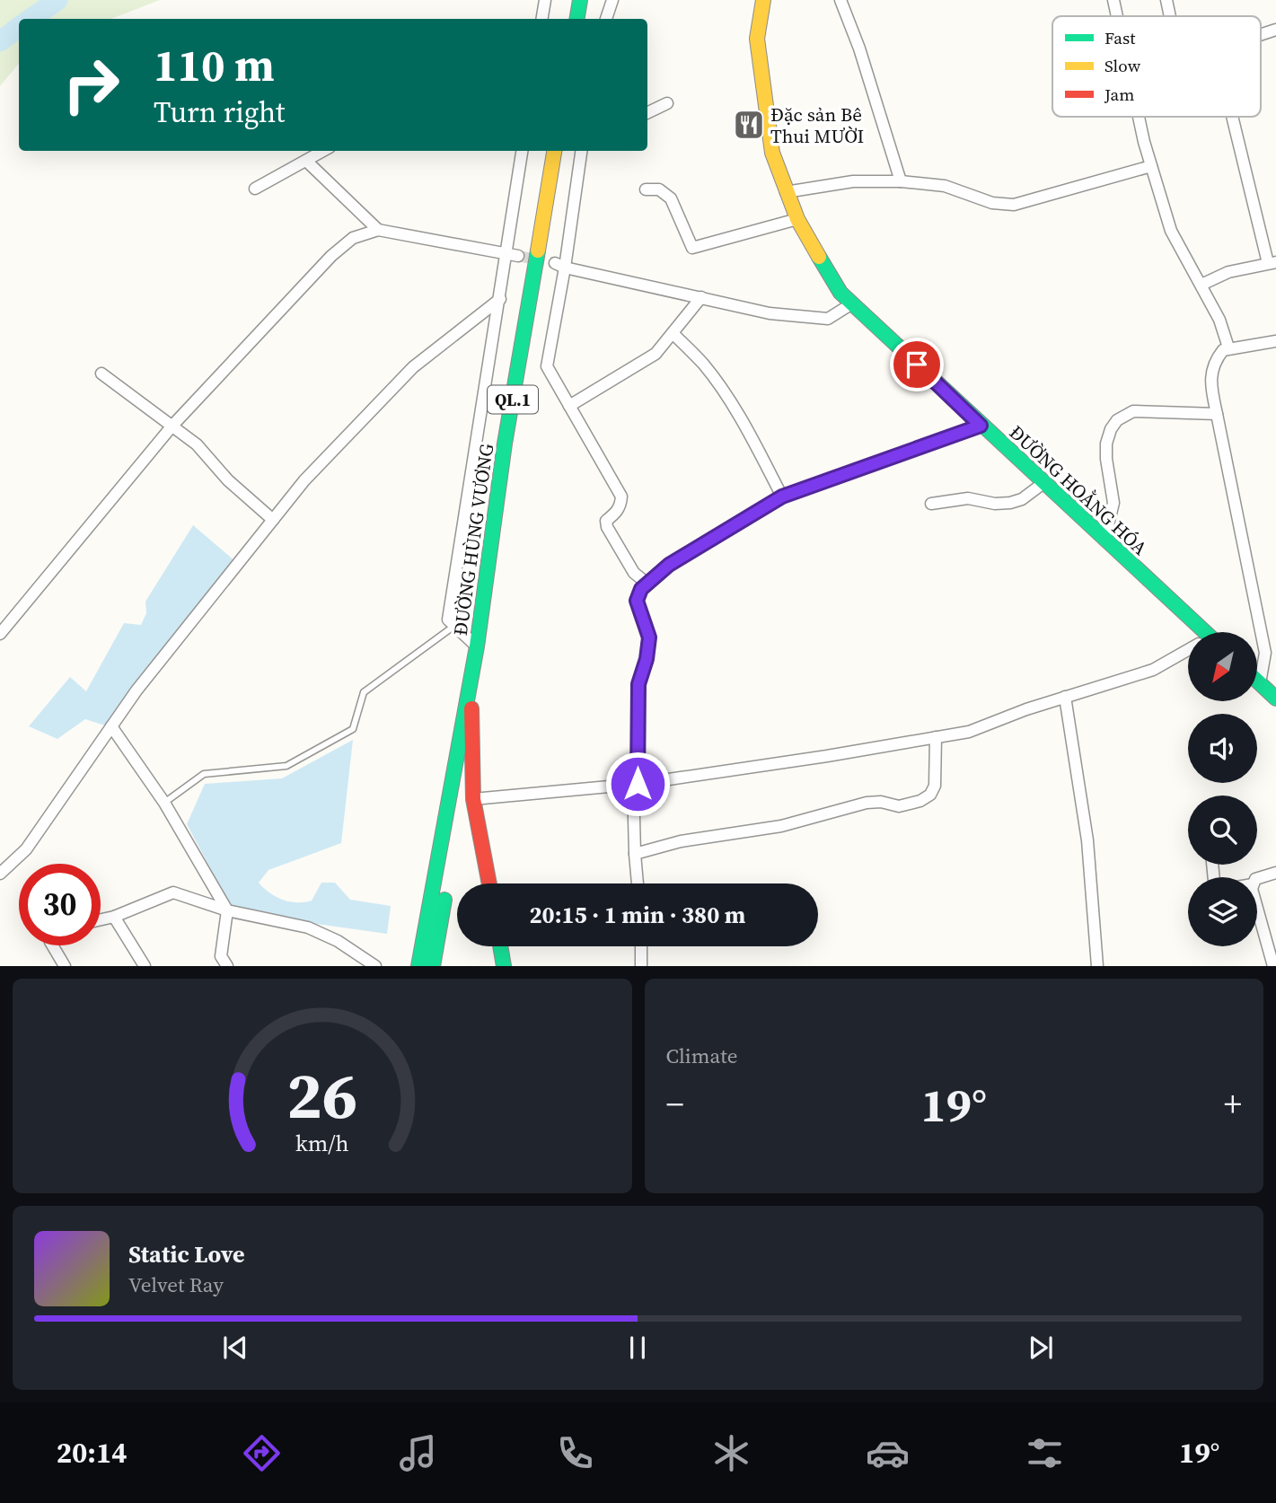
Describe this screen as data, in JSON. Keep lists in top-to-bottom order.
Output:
{
  "streets": {
    "main road": ["QL.1", "ĐƯỜNG HOẰNG HÓA", "ĐƯỜNG HÙNG VƯƠNG"]
  },
  "places": {
    "restaurant": ["Đặc sản Bê Thui MƯỜI"]
  },
  "legend": ["Fast", "Slow", "Jam"],
  "north": "bottom left",
  "page": {
    "turn": ["110 m", "Turn right"],
    "limit": "30",
    "trip": "20:15 · 1 min · 380 m",
    "tile": "Climate",
    "heat": ["−", "19°", "+"],
    "song": ["Static Love", "Velvet Ray"],
    "tabs": ["20:14", "19°"],
    "gauge": ["26", "km/h"]
  }
}
